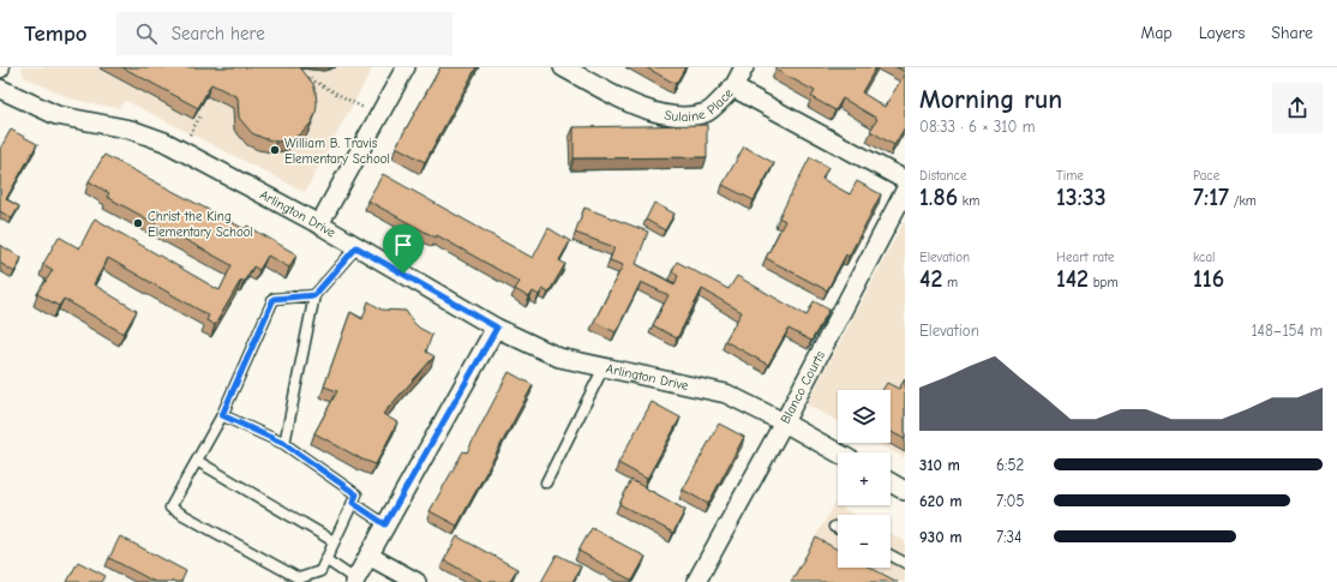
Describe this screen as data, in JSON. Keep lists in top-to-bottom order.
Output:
{
  "streets": {
    "street": ["Sulaine Place", "Arlington Drive", "Blanco Courts"]
  },
  "crossings": [
    ["Arlington Drive", "Blanco Courts"]
  ],
  "places": ["William B. Travis Elementary School", "Christ the King Elementary School"],
  "page": {
    "header": "Tempo",
    "search": "Search here",
    "nav": ["Map", "Layers", "Share"],
    "heading": ["Morning run", "08:33 · 6 × 310 m"],
    "stats": [
      ["Distance", "1.86 km"],
      ["Time", "13:33"],
      ["Pace", "7:17 /km"],
      ["Elevation", "42 m"],
      ["Heart rate", "142 bpm"],
      ["kcal", "116"]
    ],
    "chart": ["Elevation", "148–154 m"],
    "map_buttons": ["+", "−"],
    "list": [
      {
        "name": "310 m",
        "note": "6:52"
      },
      {
        "name": "620 m",
        "note": "7:05"
      },
      {
        "name": "930 m",
        "note": "7:34"
      }
    ]
  }
}
